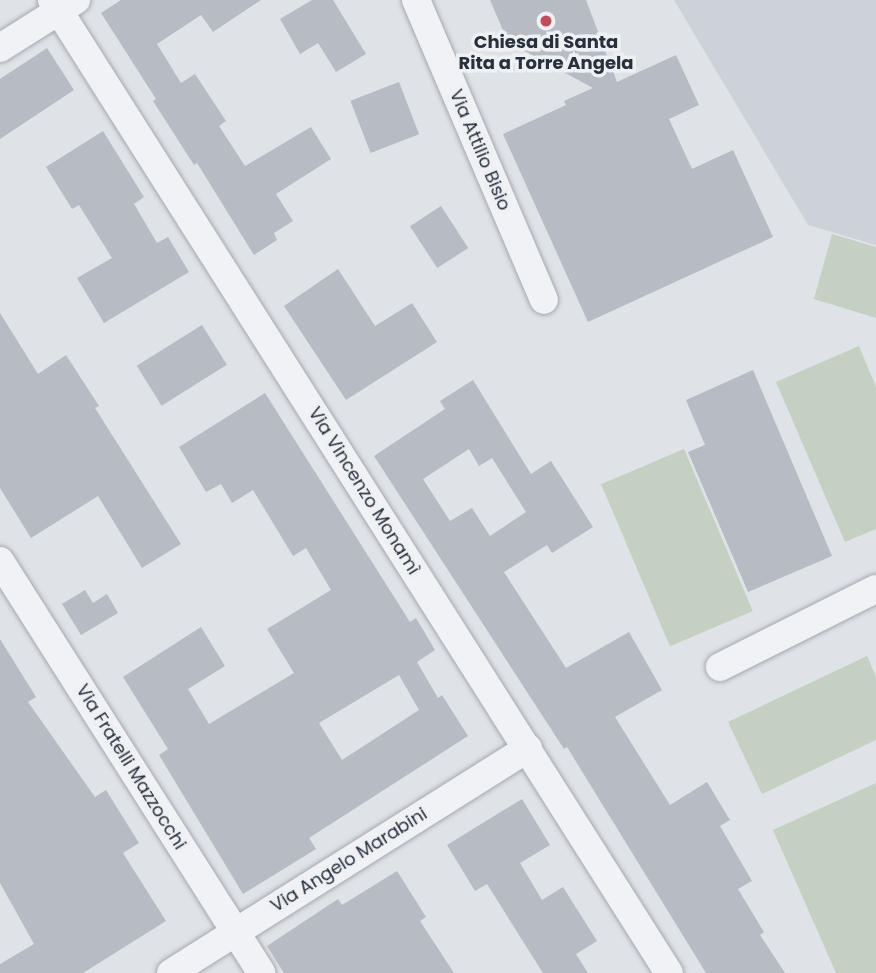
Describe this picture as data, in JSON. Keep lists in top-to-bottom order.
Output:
{
  "streets": {
    "street": [
      "Via Attilio Bisio",
      "Via Vincenzo Monamì",
      "Via Fratelli Mazzocchi",
      "Via Angelo Marabini"
    ]
  },
  "crossings": [
    ["Via Vincenzo Monamì", "Via Angelo Marabini"],
    ["Via Fratelli Mazzocchi", "Via Angelo Marabini"]
  ],
  "places": ["Chiesa di Santa Rita a Torre Angela"]
}
